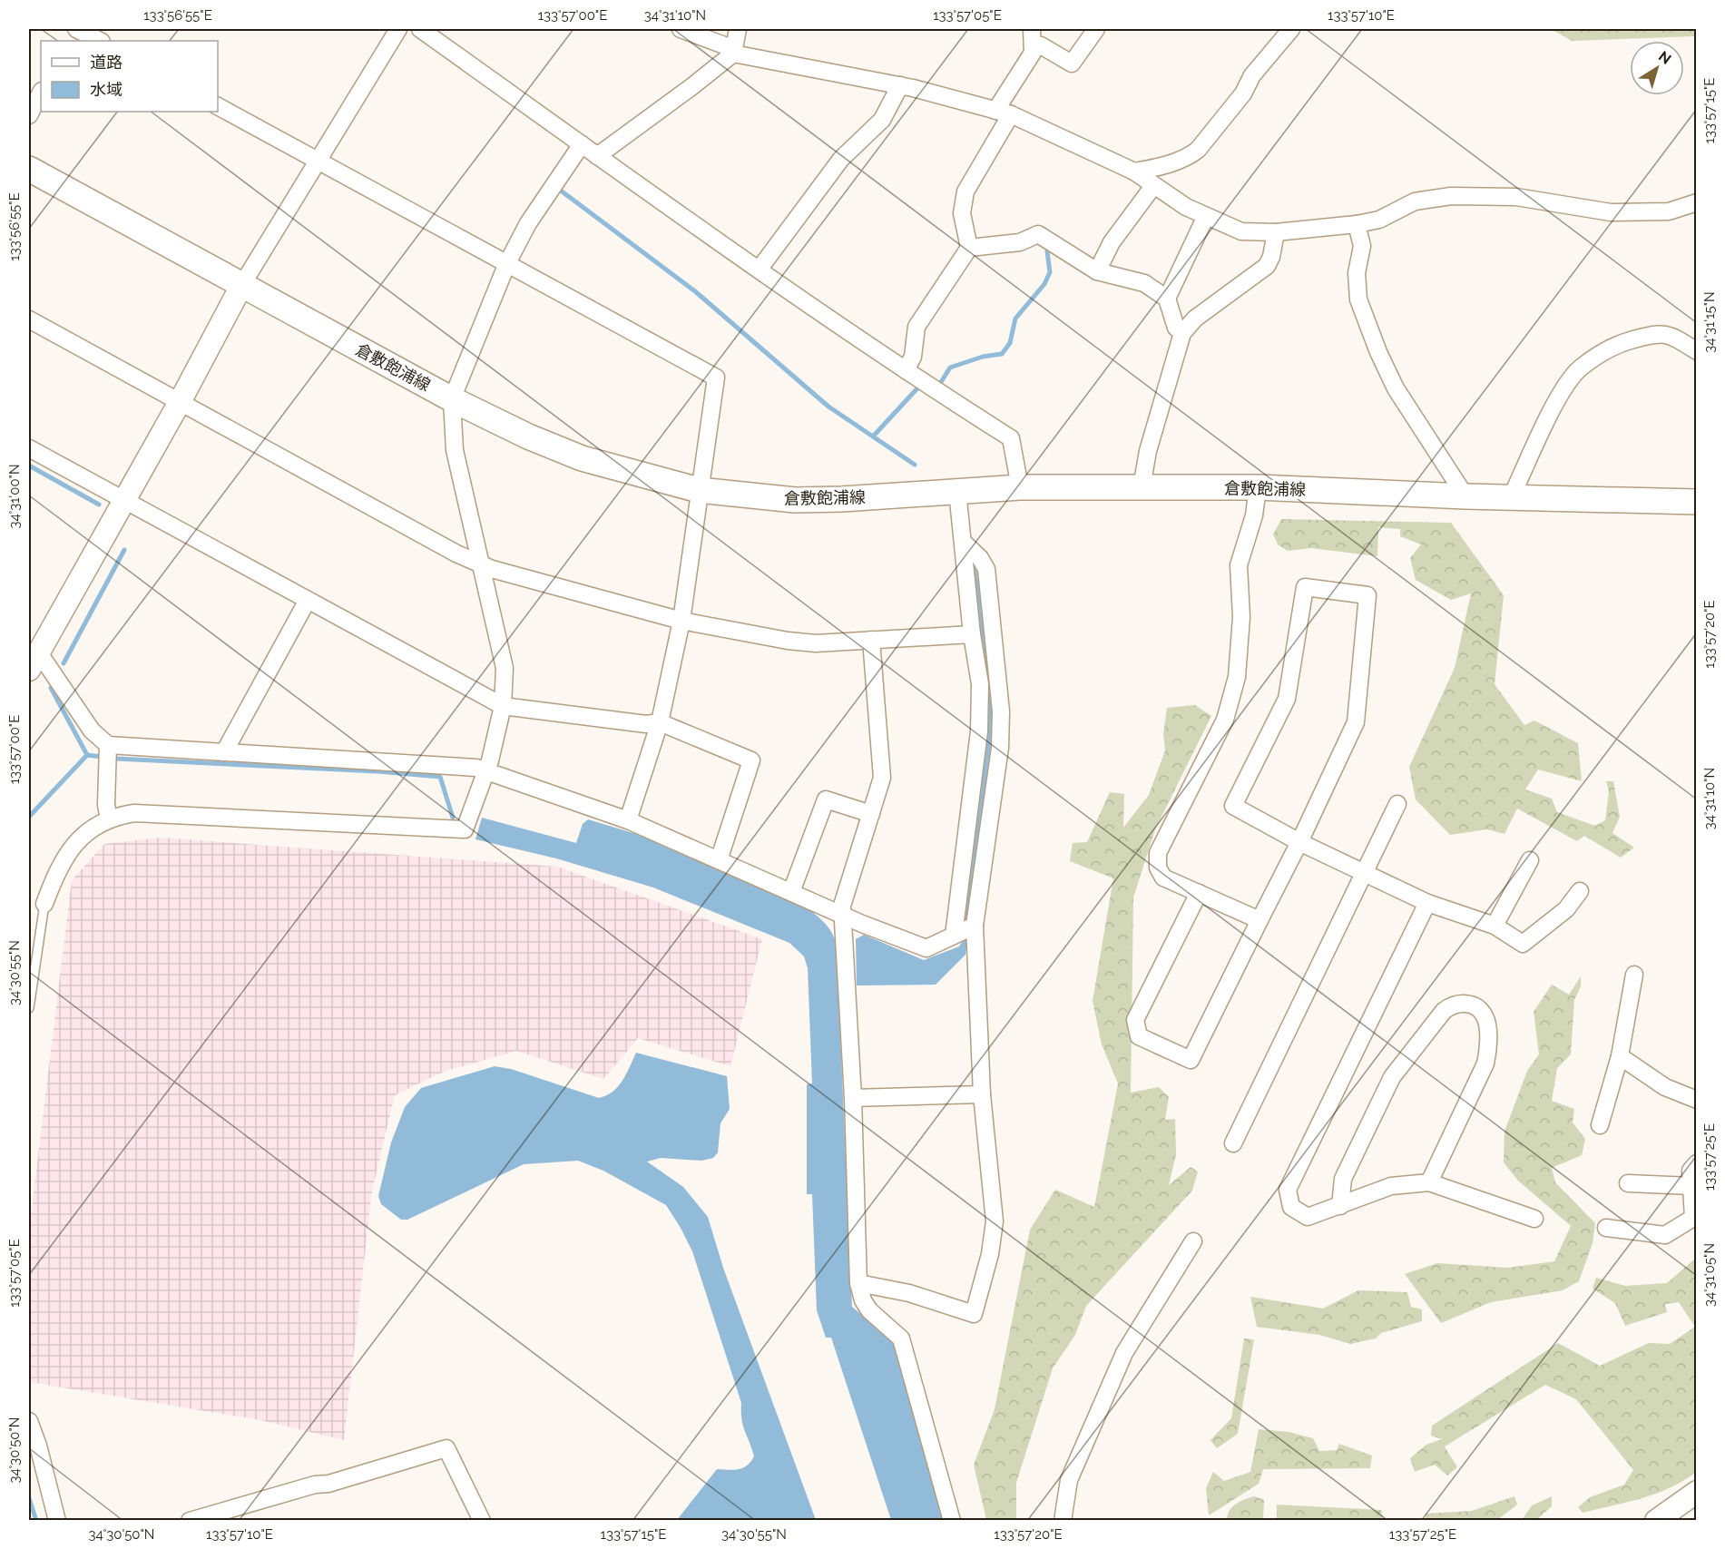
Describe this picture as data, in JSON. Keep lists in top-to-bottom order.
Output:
{
  "streets": {
    "main road": ["倉敷飽浦線"]
  },
  "legend": ["道路", "水域"],
  "north": "top right",
  "coordinates": [
    "133°56'55\"E",
    "133°57'00\"E",
    "34°31'10\"N",
    "133°57'05\"E",
    "133°57'10\"E",
    "133°57'15\"E",
    "34°31'15\"N",
    "34°31'00\"N",
    "133°57'20\"E",
    "34°30'55\"N",
    "133°57'25\"E",
    "34°31'05\"N",
    "34°30'50\"N"
  ]
}
